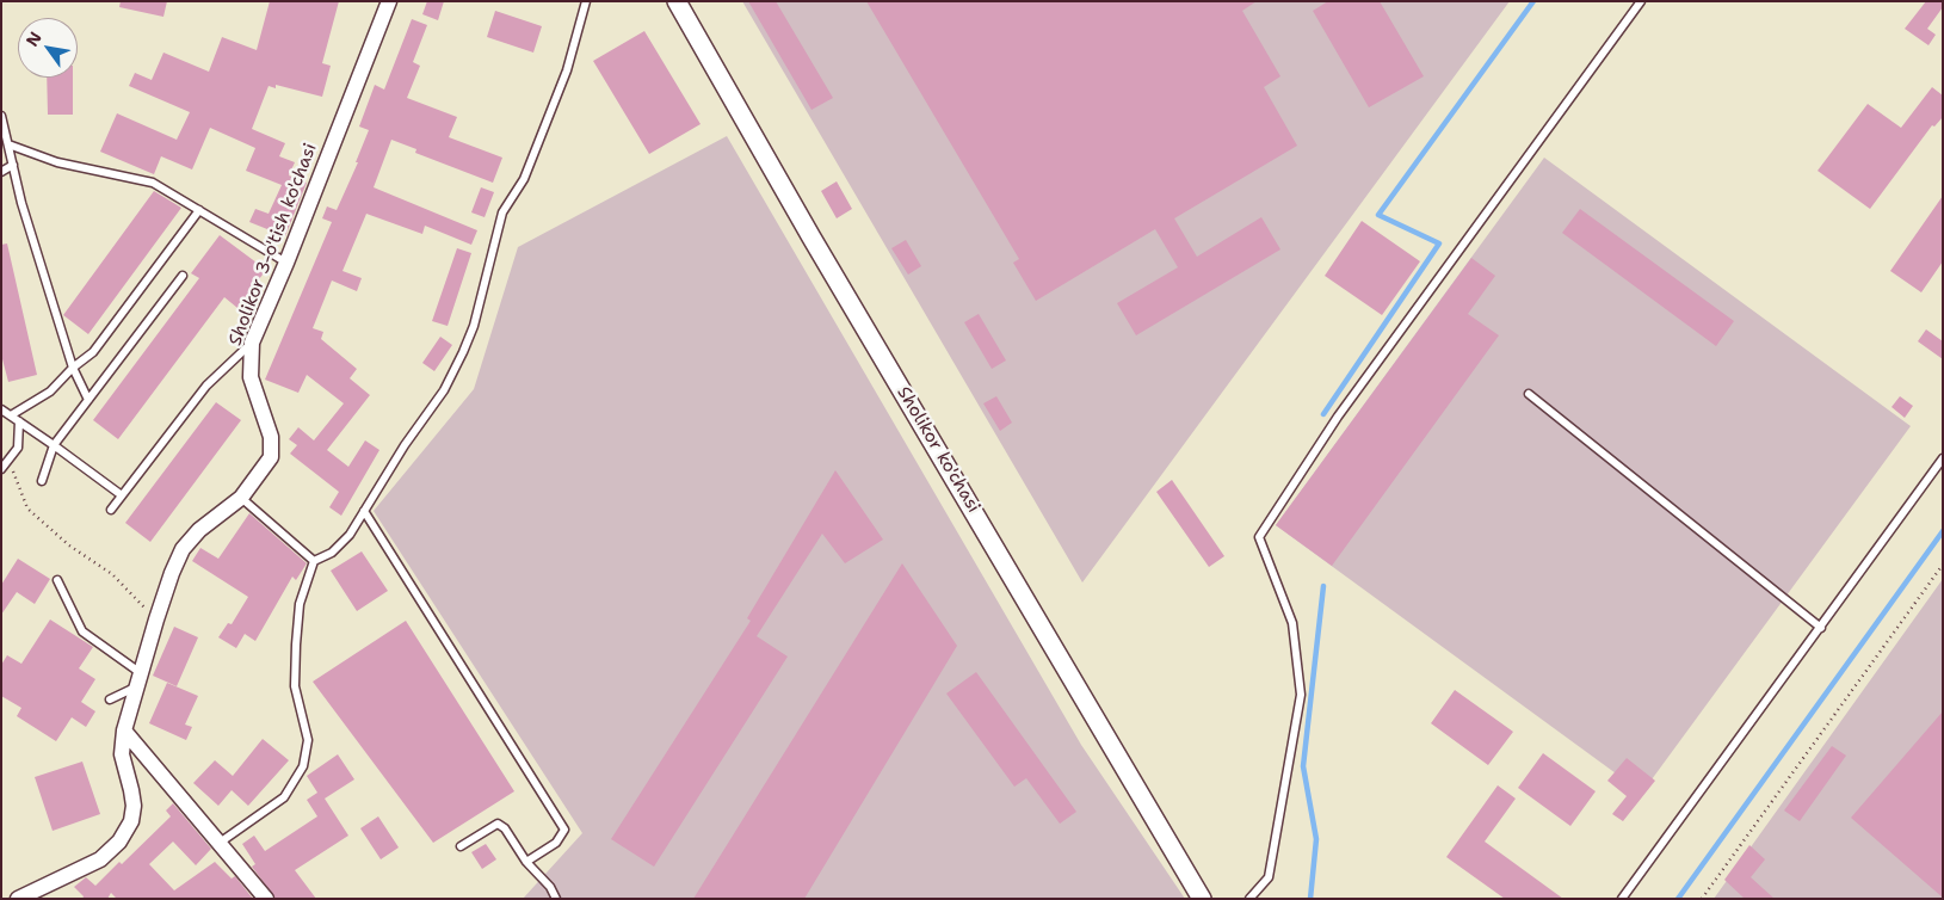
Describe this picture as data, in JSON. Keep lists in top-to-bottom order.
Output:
{
  "streets": {
    "street": ["Sholikor 3-o'tish ko'chasi", "Sholikor ko'chasi"]
  },
  "north": "top left"
}
